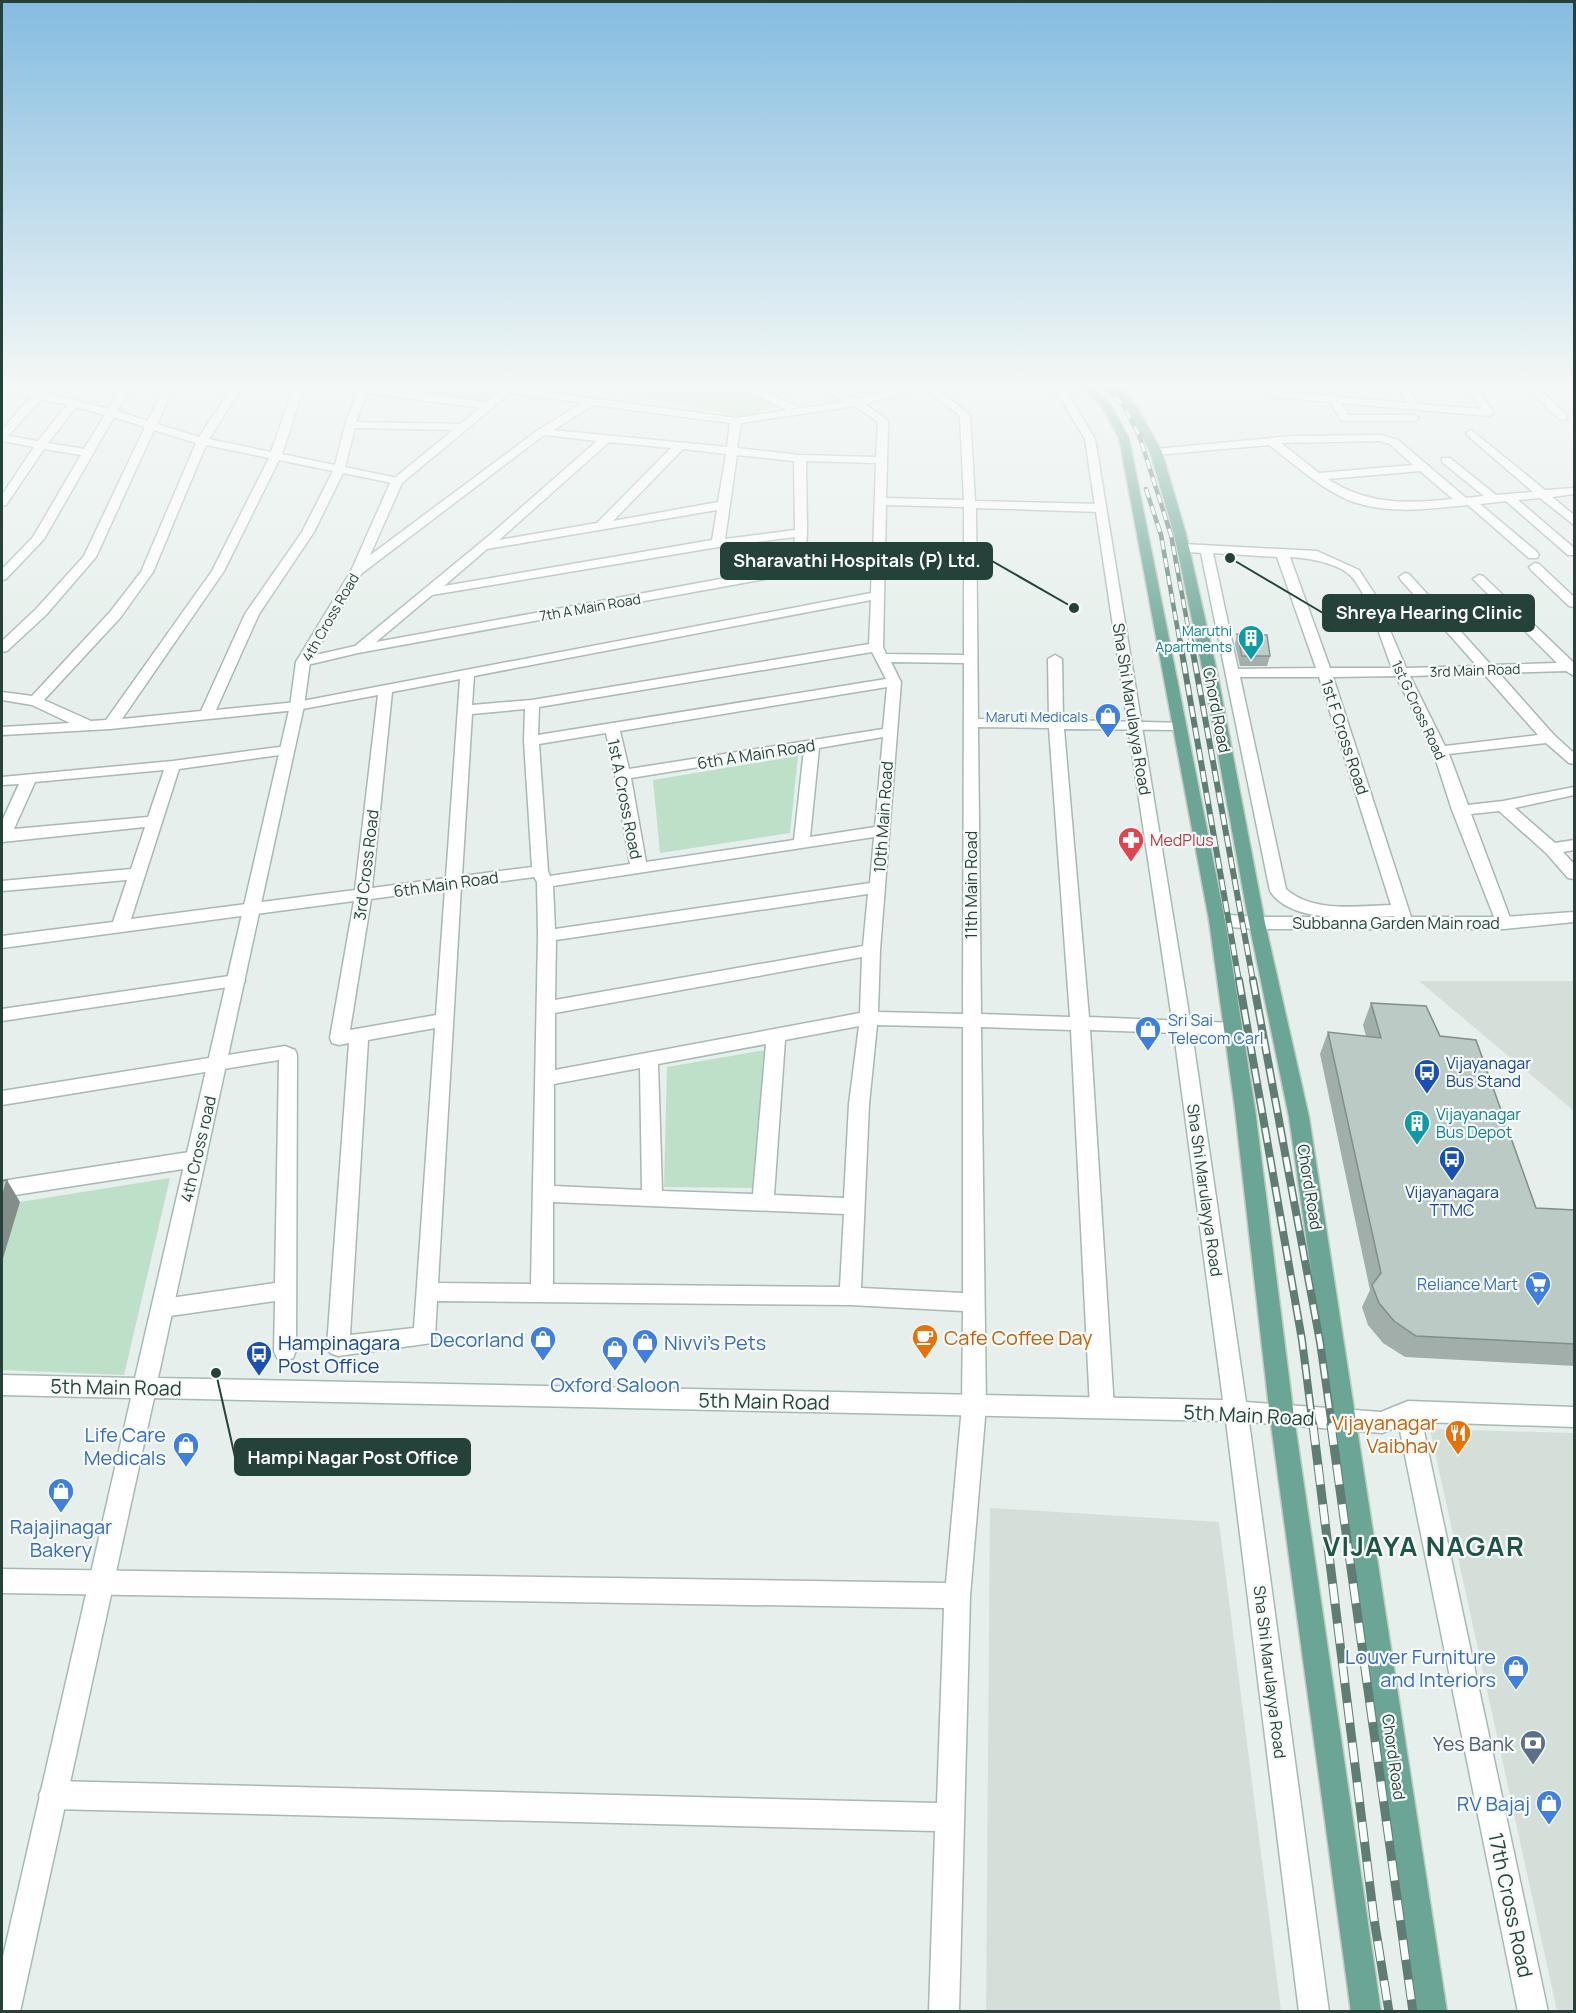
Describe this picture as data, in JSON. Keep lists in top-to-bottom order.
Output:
{
  "streets": {
    "main road": ["Chord Road"],
    "street": [
      "7th A Main Road",
      "4th Cross Road",
      "3rd Main Road",
      "Sha Shi Marulayya Road",
      "1st G Cross Road",
      "1st F Cross Road",
      "6th A Main Road",
      "1st A Cross Road",
      "10th Main Road",
      "3rd Cross Road",
      "6th Main Road",
      "11th Main Road",
      "Subbanna Garden Main road",
      "4th Cross road",
      "5th Main Road",
      "17th Cross Road"
    ]
  },
  "crossings": [
    ["7th A Main Road", "4th Cross Road"],
    ["4th Cross Road", "6th Main Road"],
    ["4th Cross Road", "4th Cross road"],
    ["3rd Main Road", "1st G Cross Road"],
    ["3rd Main Road", "1st F Cross Road"],
    ["Sha Shi Marulayya Road", "5th Main Road"],
    ["Chord Road", "1st G Cross Road"],
    ["Chord Road", "Subbanna Garden Main road"],
    ["Chord Road", "5th Main Road"],
    ["1st G Cross Road", "1st F Cross Road"],
    ["1st G Cross Road", "Subbanna Garden Main road"],
    ["1st F Cross Road", "Subbanna Garden Main road"],
    ["6th A Main Road", "1st A Cross Road"],
    ["6th A Main Road", "10th Main Road"],
    ["1st A Cross Road", "6th Main Road"],
    ["10th Main Road", "6th Main Road"],
    ["3rd Cross Road", "6th Main Road"],
    ["6th Main Road", "4th Cross road"],
    ["11th Main Road", "5th Main Road"],
    ["4th Cross road", "5th Main Road"],
    ["5th Main Road", "17th Cross Road"]
  ],
  "districts": ["VIJAYA NAGAR"],
  "places": {
    "other": ["Shreya Hearing Clinic", "Sharavathi Hospitals (P) Ltd.", "Hampi Nagar Post Office"],
    "building": ["Maruthi Apartments", "Vijayanagar Bus Depot"],
    "shop": [
      "Maruti Medicals",
      "Sri Sai Telecom Carl",
      "Decorland",
      "Nivvi's Pets",
      "Oxford Saloon",
      "Life Care Medicals",
      "Rajajinagar Bakery",
      "Louver Furniture and Interiors",
      "RV Bajaj"
    ],
    "pharmacy": ["MedPlus"],
    "bus stop": ["Vijayanagar Bus Stand", "Vijayanagara TTMC", "Hampinagara Post Office"],
    "supermarket": ["Reliance Mart"],
    "cafe": ["Cafe Coffee Day"],
    "restaurant": ["Vijayanagar Vaibhav"],
    "bank": ["Yes Bank"]
  }
}
